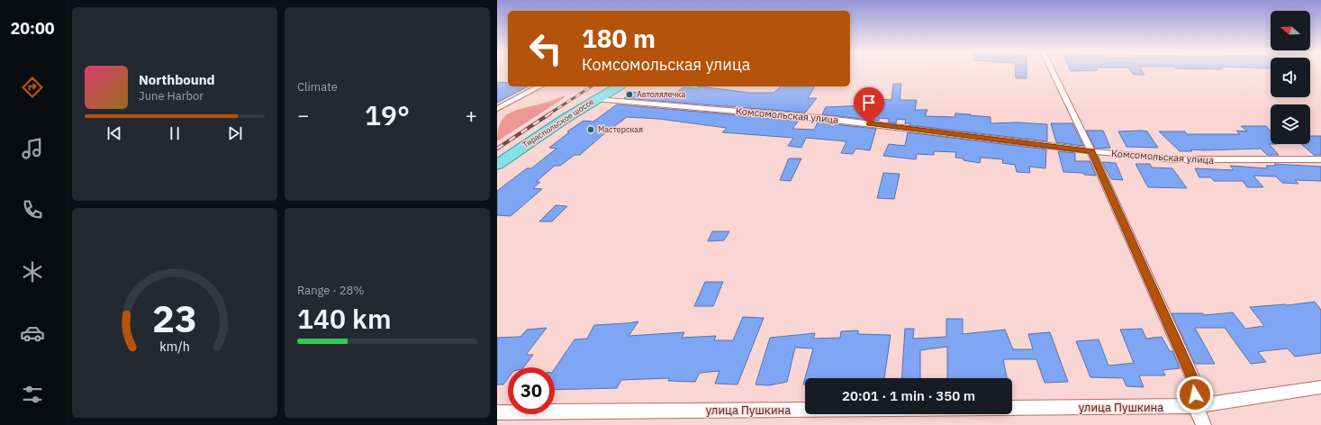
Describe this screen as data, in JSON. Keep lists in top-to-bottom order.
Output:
{
  "streets": {
    "main road": ["Тираспольское шоссе"],
    "street": ["Комсомольская улица", "улица Пушкина"]
  },
  "crossings": [
    ["Комсомольская улица", "Тираспольское шоссе"]
  ],
  "places": ["Автолялечка", "Мастерская"],
  "north": "left",
  "page": {
    "tabs": "20:00",
    "tile": [
      "Climate",
      ["Range · 28%", "140 km"]
    ],
    "turn": ["180 m", "Комсомольская улица"],
    "song": ["Northbound", "June Harbor"],
    "heat": ["−", "19°", "+"],
    "limit": "30",
    "trip": "20:01 · 1 min · 350 m",
    "gauge": ["23", "km/h"]
  }
}
